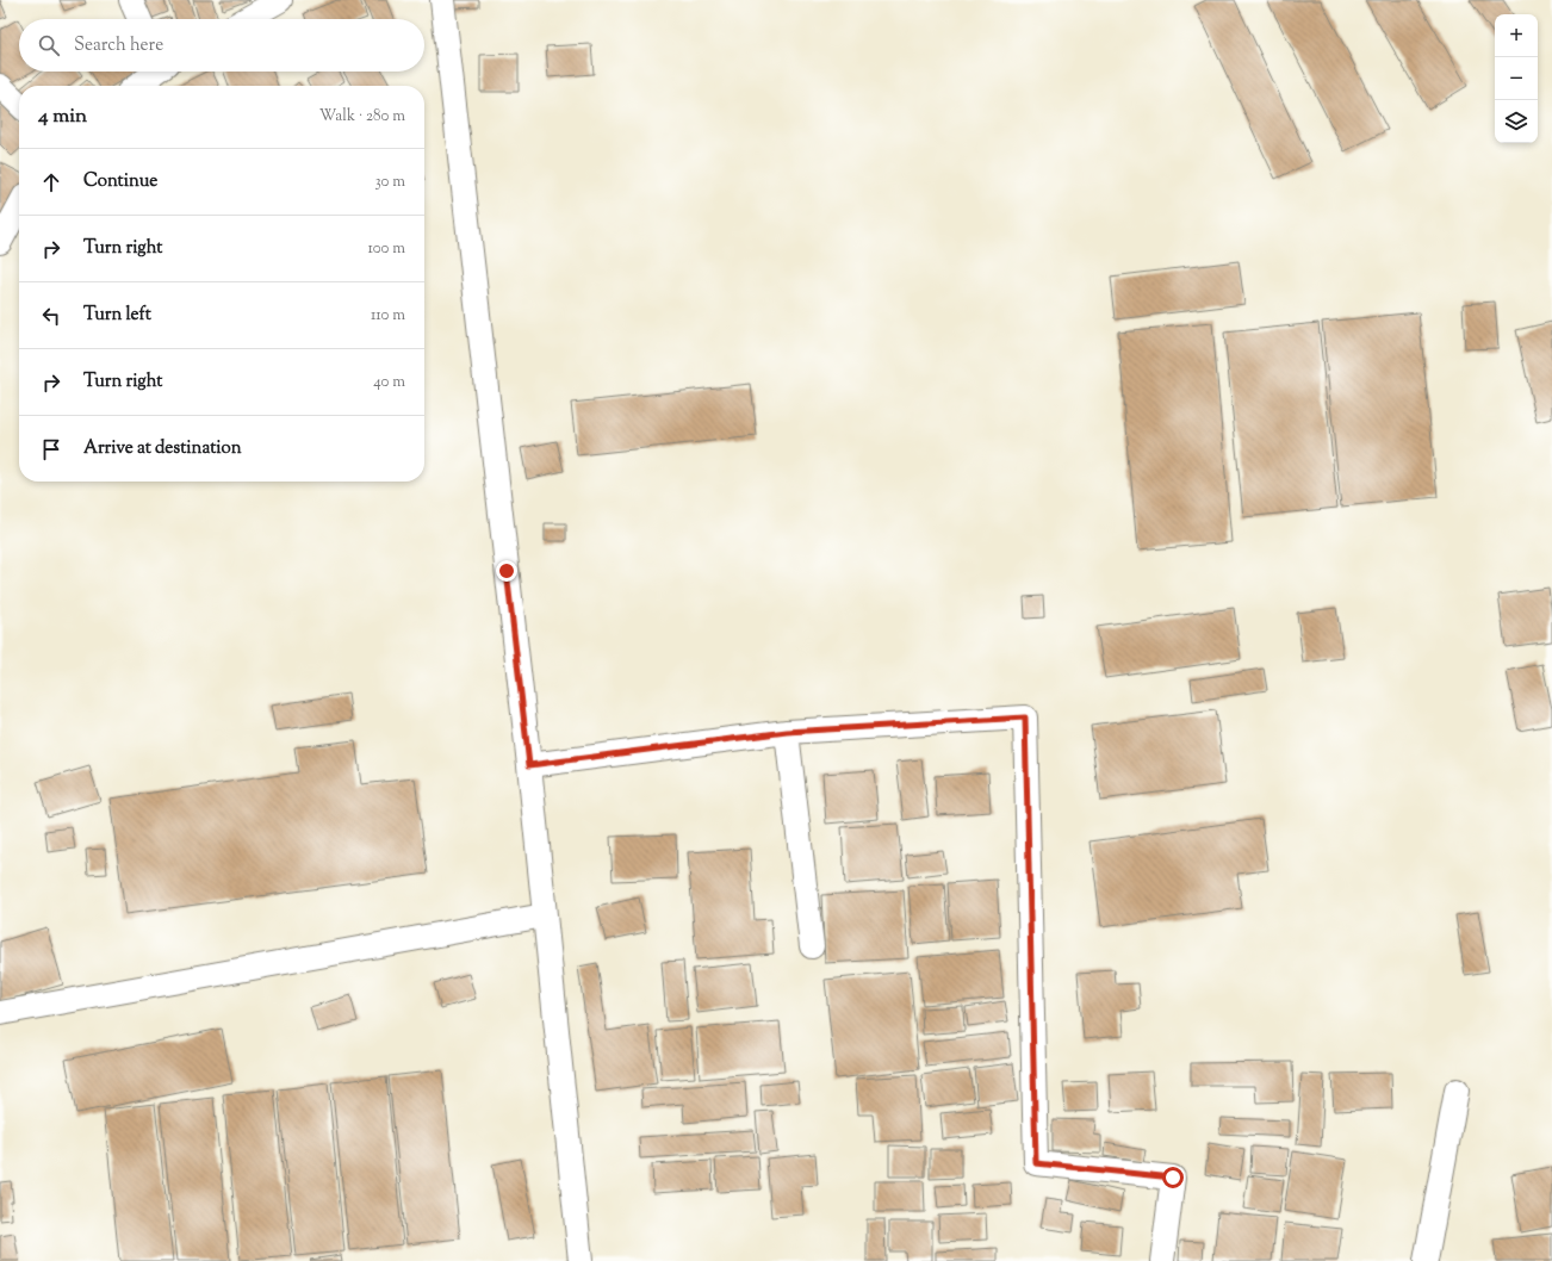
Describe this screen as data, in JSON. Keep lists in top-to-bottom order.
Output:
{
  "page": {
    "map_buttons": ["+", "−"],
    "search": "Search here",
    "heading": ["4 min", "Walk · 280 m"],
    "list": [
      ["Continue", "30 m"],
      ["Turn right", "100 m"],
      ["Turn left", "110 m"],
      ["Turn right", "40 m"],
      "Arrive at destination"
    ]
  }
}
